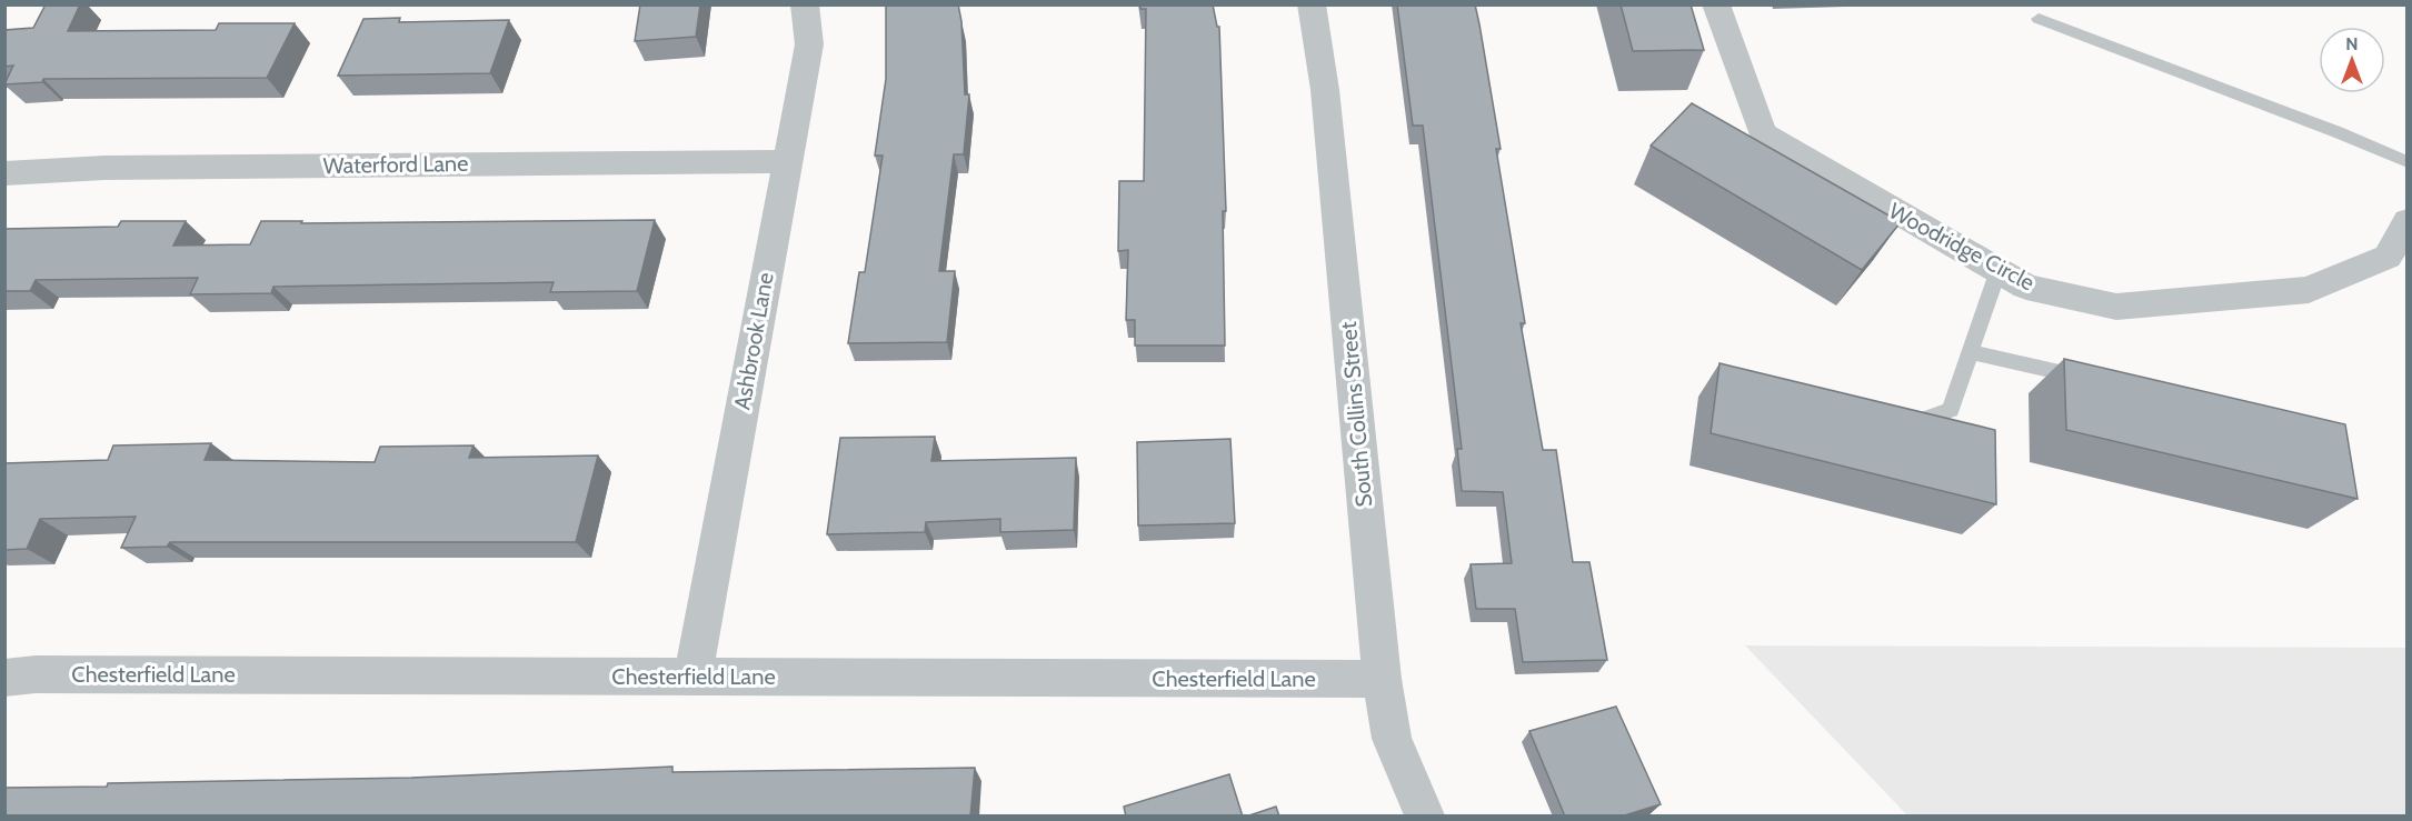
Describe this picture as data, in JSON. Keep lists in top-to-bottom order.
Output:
{
  "streets": {
    "street": [
      "Waterford Lane",
      "Woodridge Circle",
      "Ashbrook Lane",
      "South Collins Street",
      "Chesterfield Lane"
    ]
  },
  "crossings": [
    ["Waterford Lane", "Ashbrook Lane"],
    ["Ashbrook Lane", "Chesterfield Lane"],
    ["South Collins Street", "Chesterfield Lane"]
  ],
  "north": "top"
}
